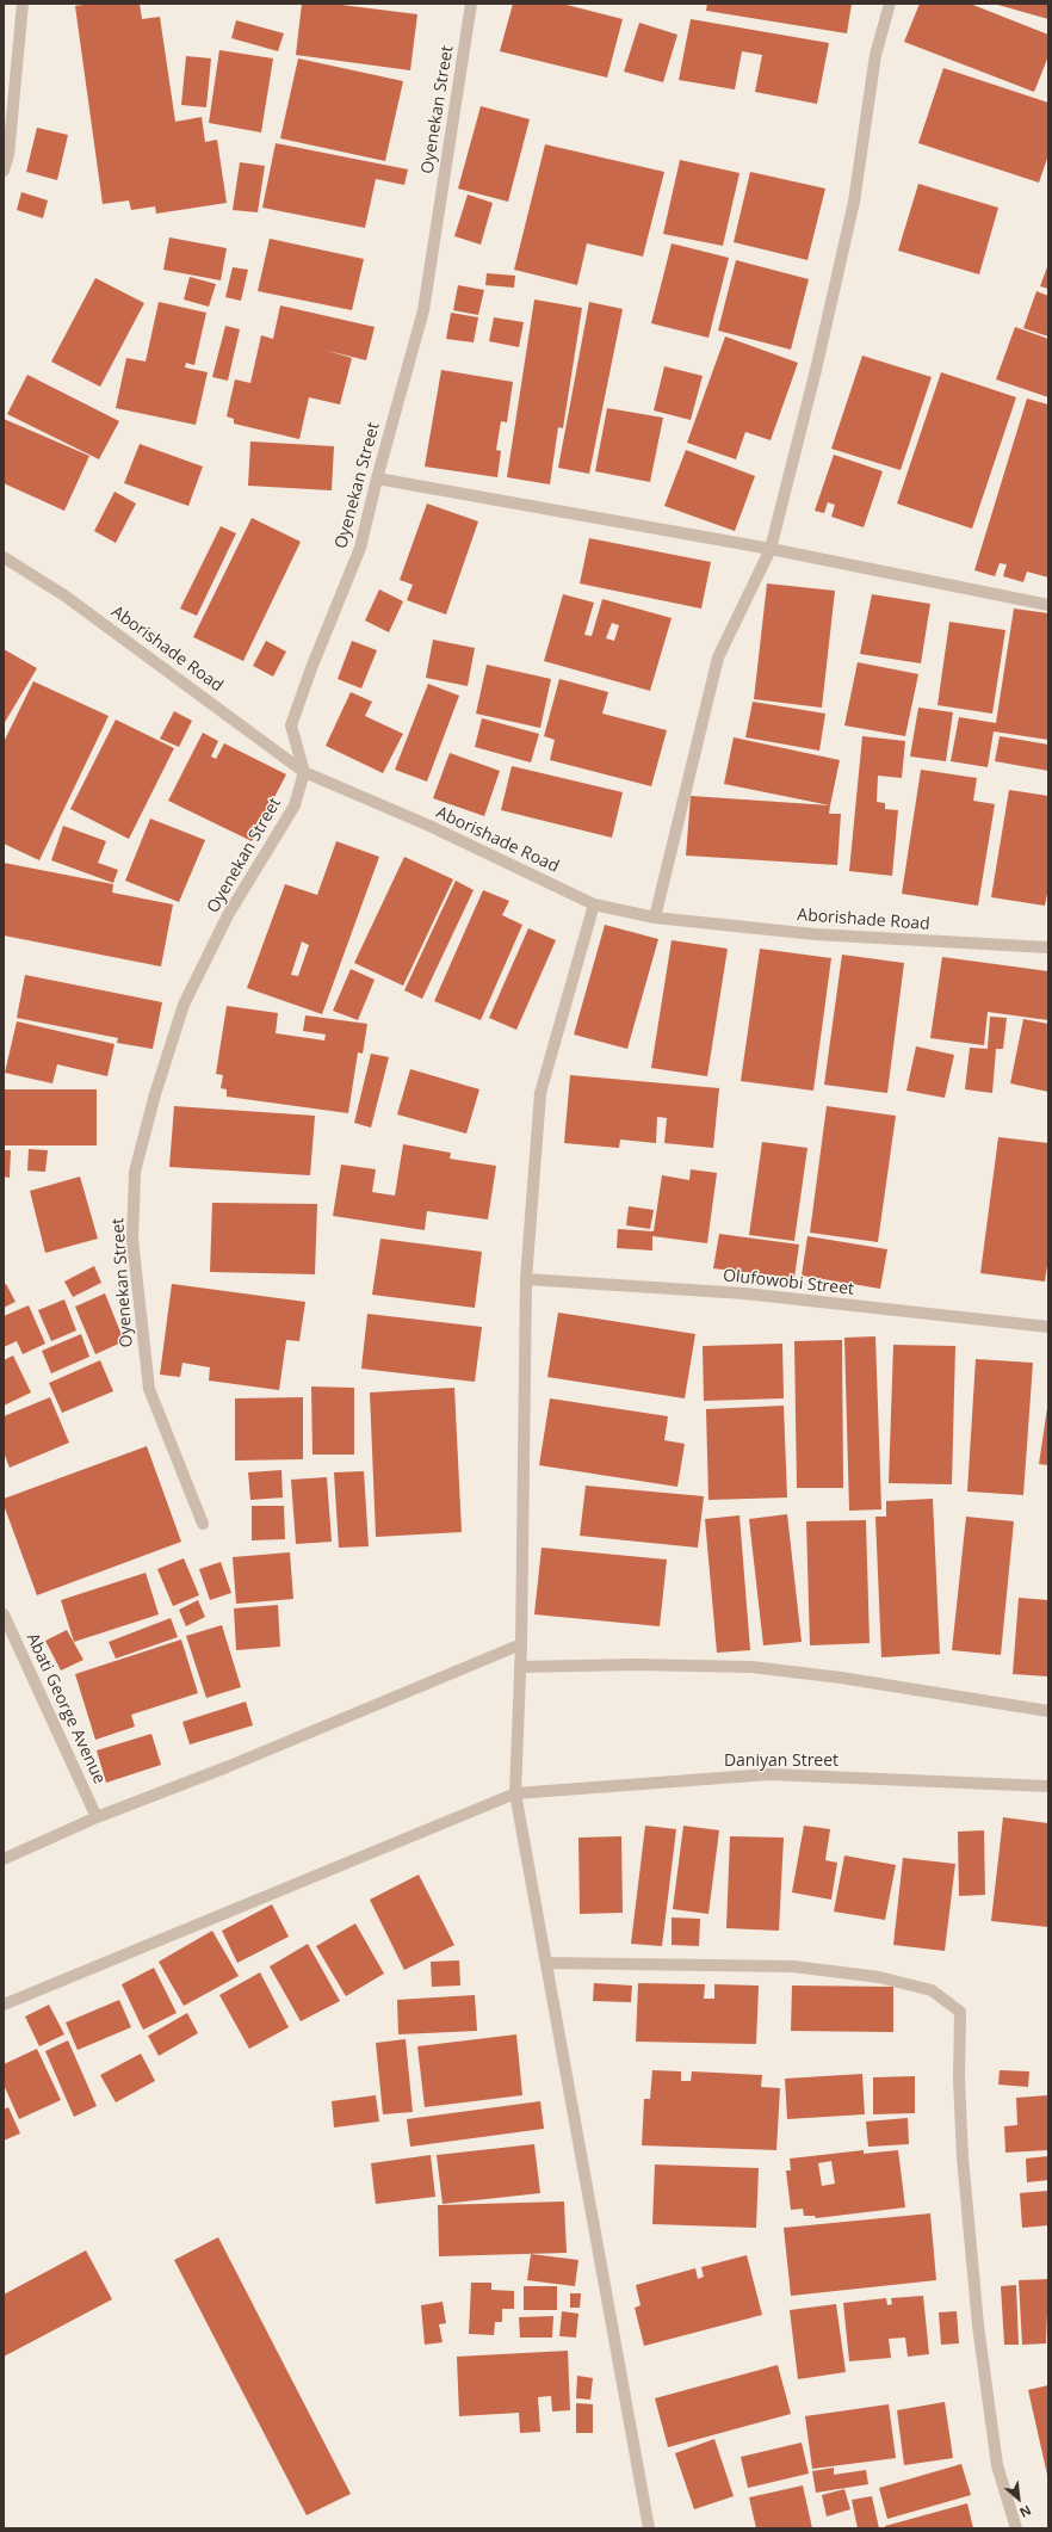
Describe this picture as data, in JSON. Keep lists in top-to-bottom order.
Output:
{
  "streets": {
    "street": [
      "Oyenekan Street",
      "Aborishade Road",
      "Olufowobi Street",
      "Abati George Avenue",
      "Daniyan Street"
    ]
  },
  "crossings": [
    ["Oyenekan Street", "Aborishade Road"]
  ],
  "north": "bottom right"
}
